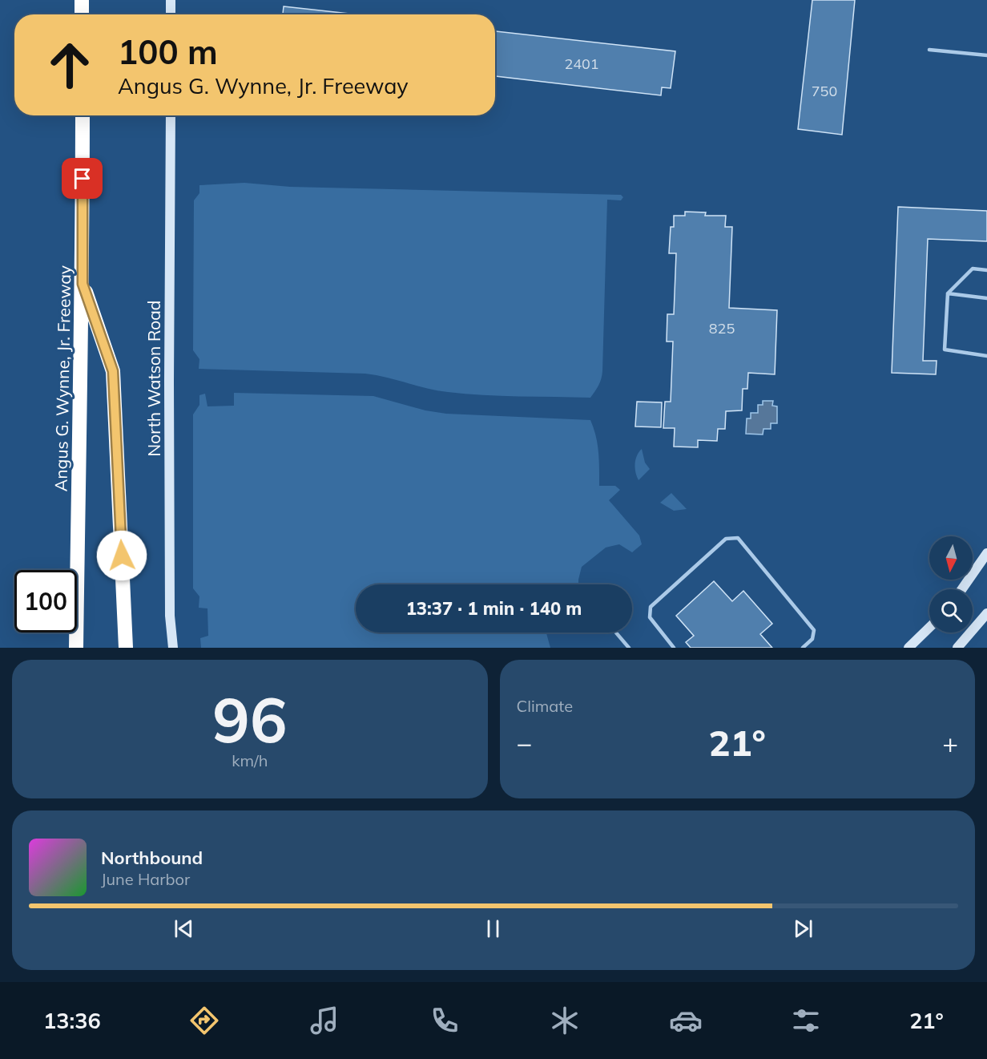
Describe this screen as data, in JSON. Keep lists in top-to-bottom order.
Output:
{
  "streets": {
    "highway": ["Angus G. Wynne, Jr. Freeway"],
    "main road": ["North Watson Road"]
  },
  "house_numbers": ["2401", "750", "825"],
  "north": "bottom",
  "page": {
    "turn": ["100 m", "Angus G. Wynne, Jr. Freeway"],
    "limit": "100",
    "trip": "13:37 · 1 min · 140 m",
    "tile": [
      ["96", "km/h"],
      "Climate"
    ],
    "heat": ["−", "21°", "+"],
    "song": ["Northbound", "June Harbor"],
    "tabs": ["13:36", "21°"]
  }
}
